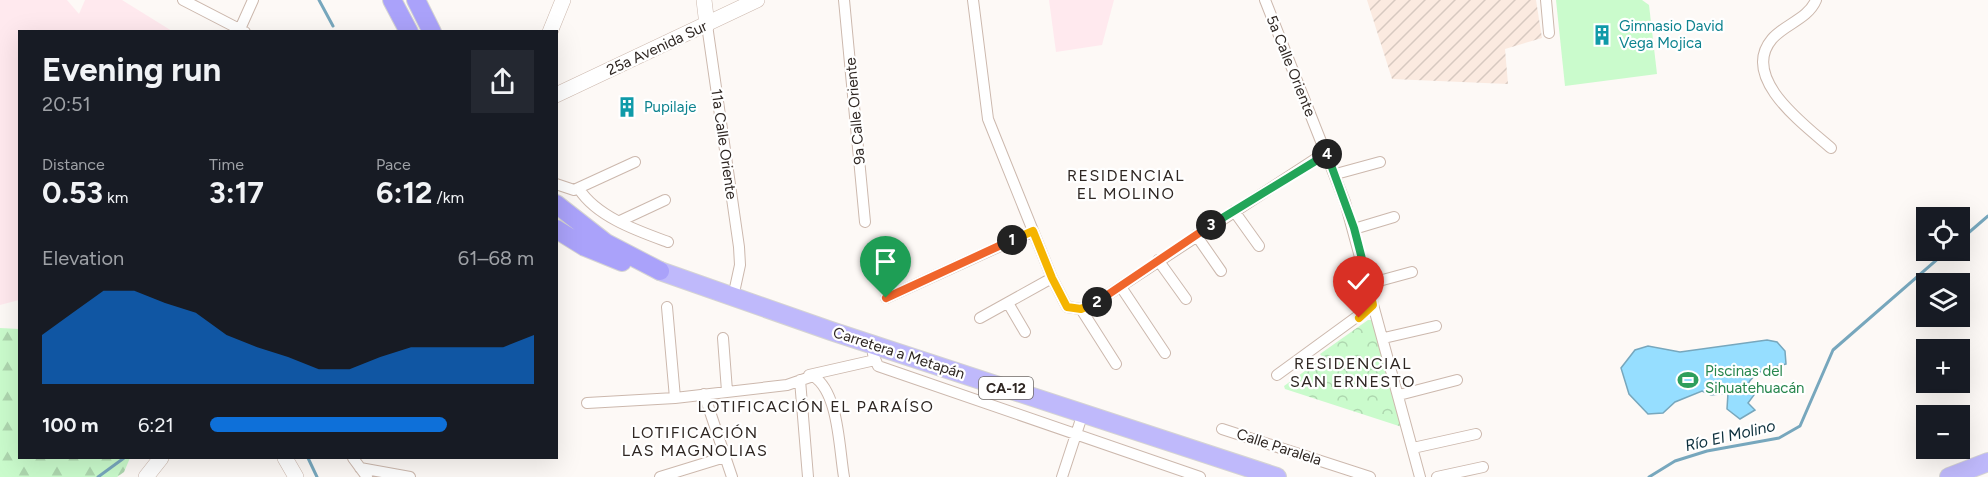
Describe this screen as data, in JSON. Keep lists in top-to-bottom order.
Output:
{
  "streets": {
    "main road": [
      "25a Avenida Sur",
      "11a Calle Oriente",
      "Carretera a Metapán",
      "CA-12"
    ],
    "street": ["5a Calle Oriente", "9a Calle Oriente", "Calle Paralela"]
  },
  "crossings": [
    ["25a Avenida Sur", "11a Calle Oriente"],
    ["11a Calle Oriente", "Carretera a Metapán"]
  ],
  "districts": [
    "RESIDENCIAL EL MOLINO",
    "RESIDENCIAL SAN ERNESTO",
    "LOTIFICACIÓN EL PARAÍSO",
    "LOTIFICACIÓN LAS MAGNOLIAS"
  ],
  "water": ["Río El Molino"],
  "places": {
    "building": ["Gimnasio David Vega Mojica", "Pupilaje"],
    "sports": ["Piscinas del Sihuatehuacán"]
  },
  "page": {
    "heading": ["Evening run", "20:51"],
    "stats": [
      ["Distance", "0.53 km"],
      ["Time", "3:17"],
      ["Pace", "6:12 /km"]
    ],
    "pins": [
      "4",
      "3",
      "1",
      "2"
    ],
    "map_buttons": ["+", "−"],
    "chart": ["Elevation", "61–68 m"],
    "list": [
      {
        "name": "100 m",
        "note": "6:21"
      }
    ]
  }
}
